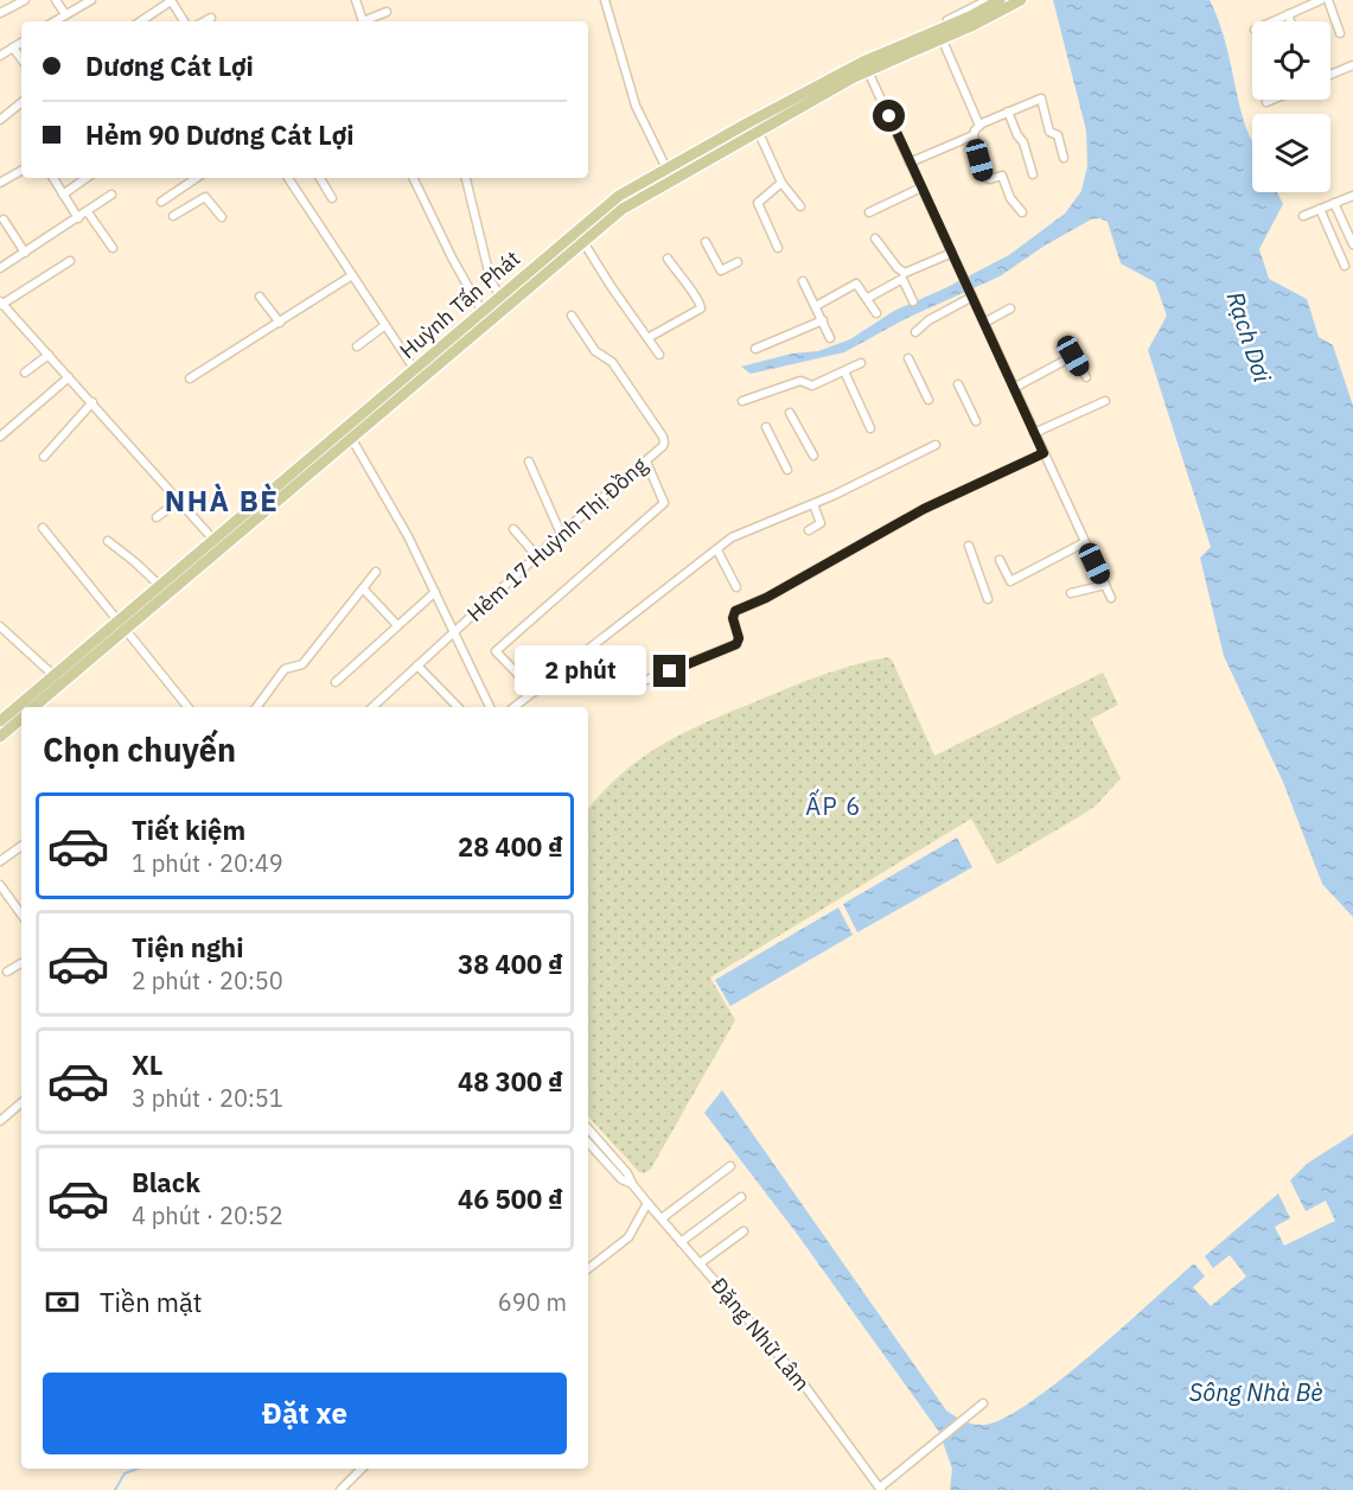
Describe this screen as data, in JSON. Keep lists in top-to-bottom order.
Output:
{
  "streets": {
    "main road": ["Huỳnh Tấn Phát"],
    "street": ["Hẻm 17 Huỳnh Thị Đồng", "Đặng Nhữ Lâm"]
  },
  "districts": ["NHÀ BÈ", "ẤP 6"],
  "water": ["Rạch Dơi", "Sông Nhà Bè"],
  "page": {
    "banner": ["Dương Cát Lợi", "Hẻm 90 Dương Cát Lợi"],
    "bubble": "2 phút",
    "heading": "Chọn chuyến",
    "list": [
      {
        "name": "Tiết kiệm",
        "note": "1 phút · 20:49",
        "value": "28 400 ₫"
      },
      {
        "name": "Tiện nghi",
        "note": "2 phút · 20:50",
        "value": "38 400 ₫"
      },
      {
        "name": "XL",
        "note": "3 phút · 20:51",
        "value": "48 300 ₫"
      },
      {
        "name": "Black",
        "note": "4 phút · 20:52",
        "value": "46 500 ₫"
      }
    ],
    "pay": ["Tiền mặt", "690 m"],
    "buttons": "Đặt xe"
  }
}
